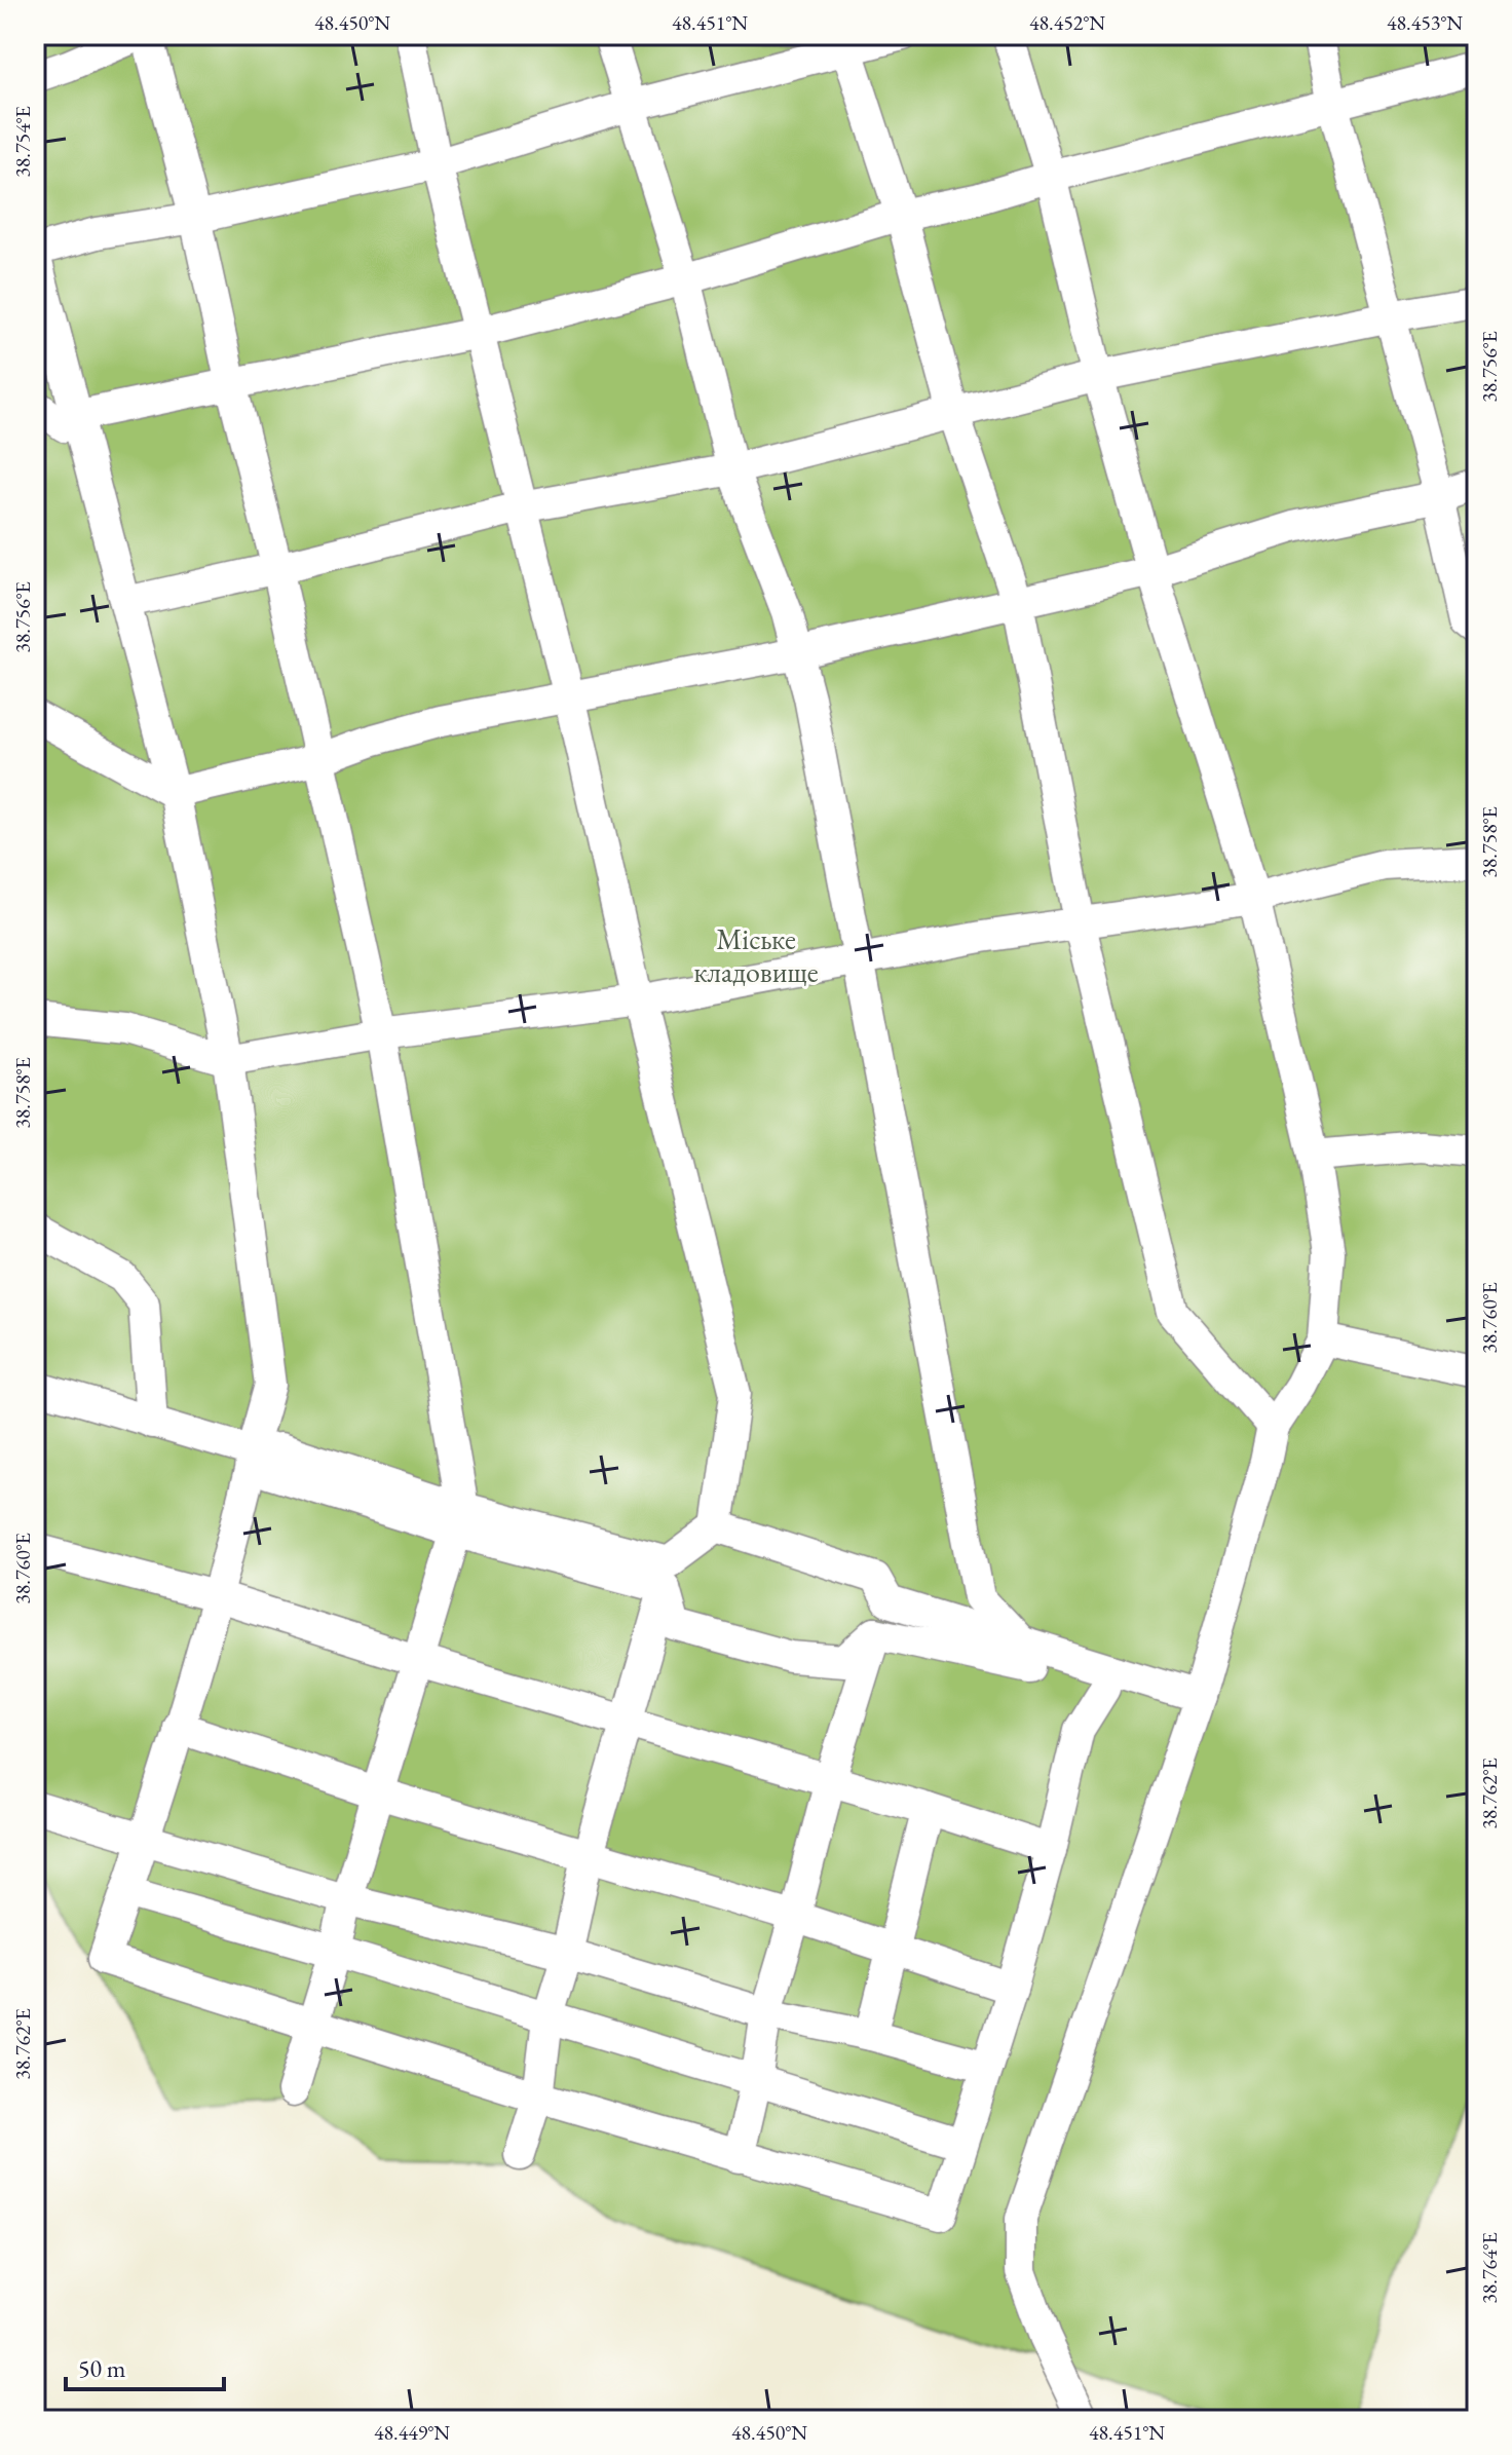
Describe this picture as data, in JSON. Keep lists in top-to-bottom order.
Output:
{
  "parks": ["Міське кладовище"],
  "scale_bar": "50 m",
  "coordinates": [
    "48.450°N",
    "48.451°N",
    "48.452°N",
    "48.453°N",
    "38.754°E",
    "38.756°E",
    "38.758°E",
    "38.760°E",
    "38.762°E",
    "38.764°E",
    "48.449°N"
  ]
}
